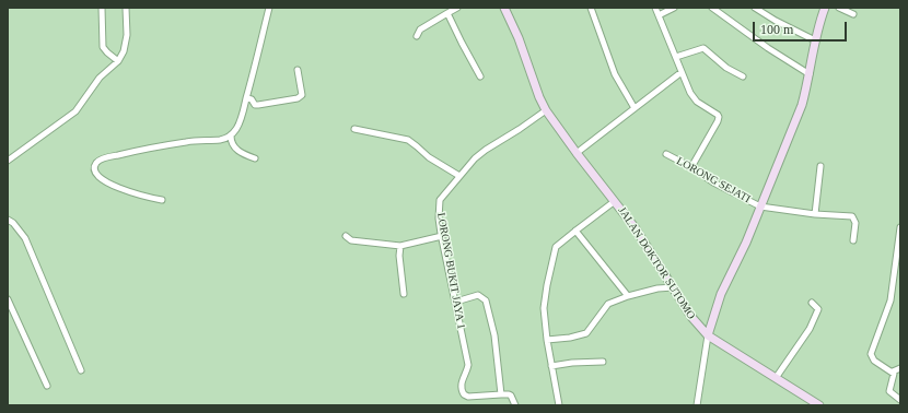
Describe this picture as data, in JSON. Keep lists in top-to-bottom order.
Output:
{
  "streets": {
    "street": ["LORONG SEJATI", "JALAN DOKTOR SUTOMO", "LORONG BUKIT JAYA 1"]
  },
  "crossings": [
    ["JALAN DOKTOR SUTOMO", "LORONG BUKIT JAYA 1"]
  ],
  "scale_bar": "100 m"
}
